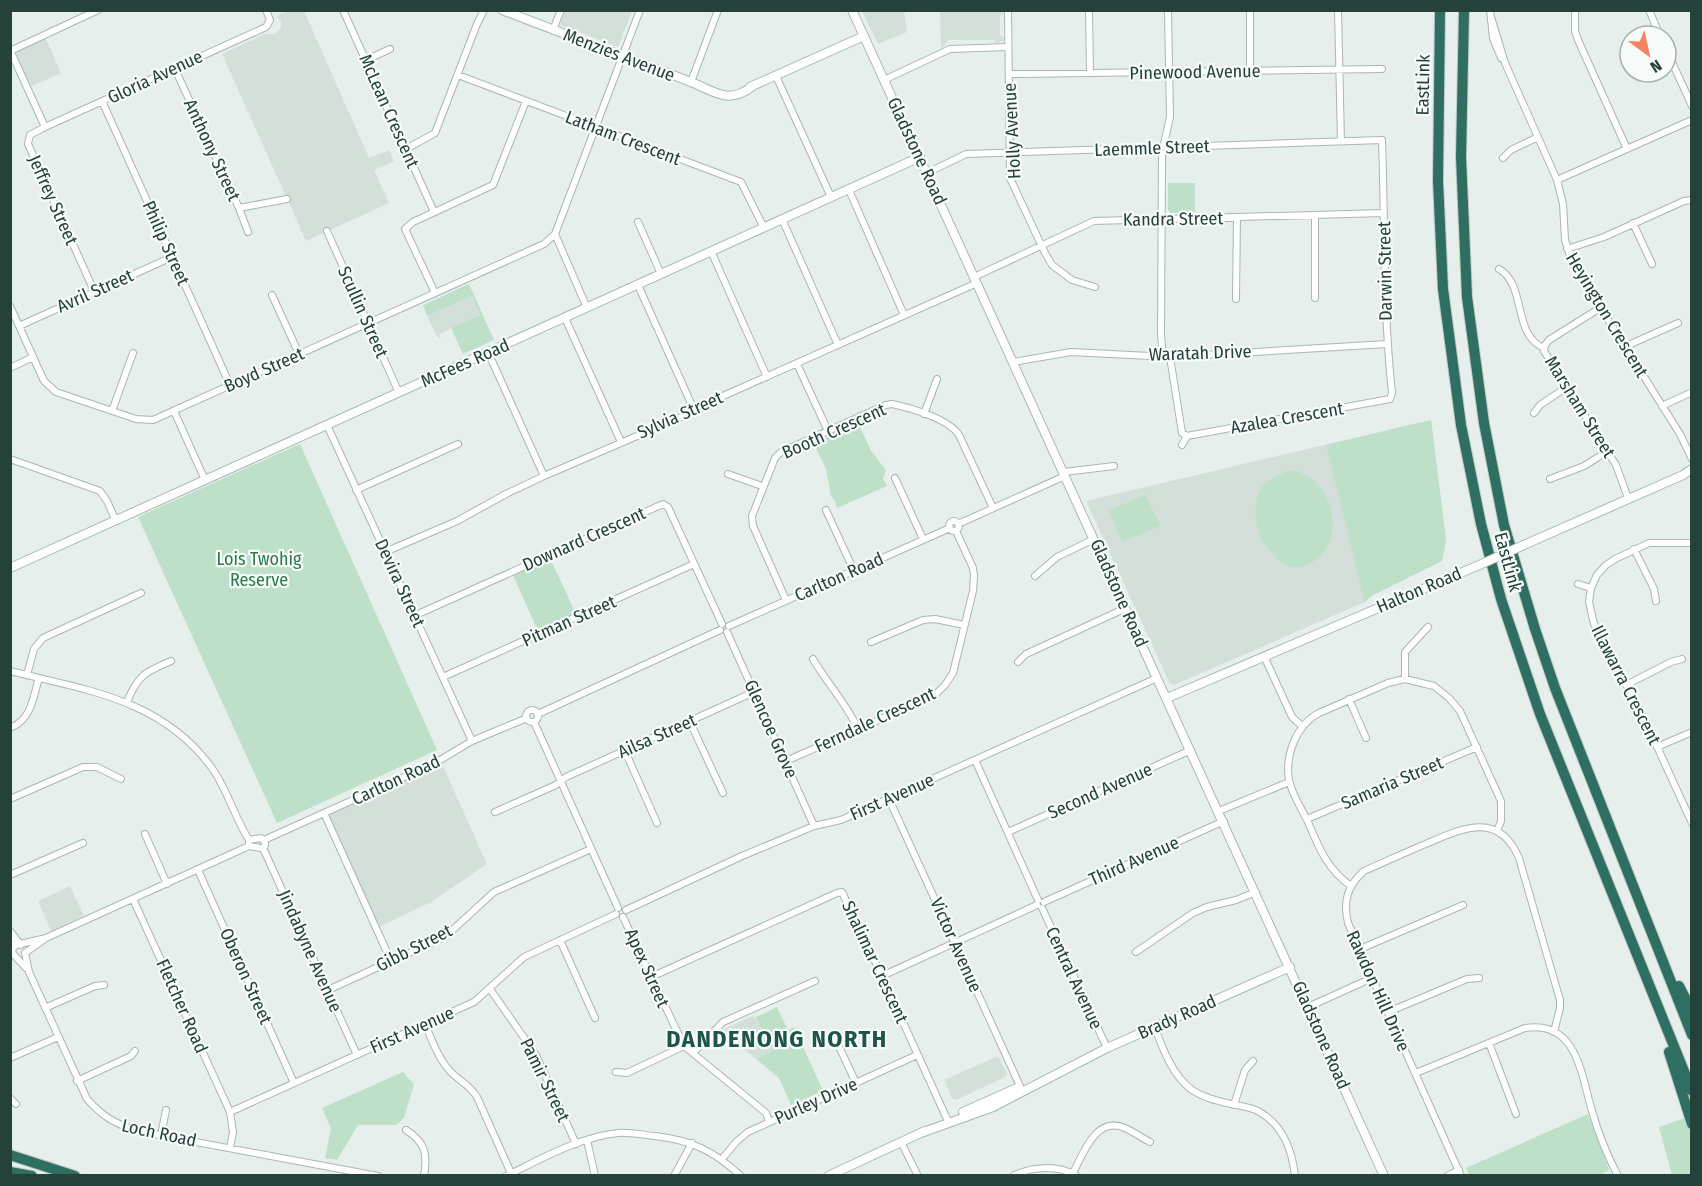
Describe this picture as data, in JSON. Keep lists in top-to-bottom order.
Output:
{
  "streets": {
    "highway": ["EastLink"],
    "main road": [
      "Menzies Avenue",
      "Gladstone Road",
      "McFees Road",
      "Halton Road",
      "Brady Road"
    ],
    "street": [
      "Pinewood Avenue",
      "Gloria Avenue",
      "McLean Crescent",
      "Holly Avenue",
      "Latham Crescent",
      "Laemmle Street",
      "Anthony Street",
      "Jeffrey Street",
      "Kandra Street",
      "Philip Street",
      "Darwin Street",
      "Avril Street",
      "Scullin Street",
      "Heyington Crescent",
      "Waratah Drive",
      "Boyd Street",
      "Marsham Street",
      "Sylvia Street",
      "Azalea Crescent",
      "Booth Crescent",
      "Downard Crescent",
      "Carlton Road",
      "Devira Street",
      "Pitman Street",
      "Illawarra Crescent",
      "Ferndale Crescent",
      "Glencoe Grove",
      "Ailsa Street",
      "Samaria Street",
      "Second Avenue",
      "First Avenue",
      "Third Avenue",
      "Victor Avenue",
      "Gibb Street",
      "Jindabyne Avenue",
      "Shalimar Crescent",
      "Apex Street",
      "Oberon Street",
      "Central Avenue",
      "Rawdon Hill Drive",
      "Fletcher Road",
      "Pamir Street",
      "Purley Drive",
      "Loch Road"
    ]
  },
  "crossings": [
    ["Menzies Avenue", "Gladstone Road"],
    ["Pinewood Avenue", "Holly Avenue"],
    ["Gloria Avenue", "Anthony Street"],
    ["Gloria Avenue", "Jeffrey Street"],
    ["Gloria Avenue", "Philip Street"],
    ["Holly Avenue", "Laemmle Street"],
    ["Holly Avenue", "Kandra Street"],
    ["Latham Crescent", "McFees Road"],
    ["Laemmle Street", "Gladstone Road"],
    ["Laemmle Street", "Darwin Street"],
    ["Gladstone Road", "Kandra Street"],
    ["Gladstone Road", "Waratah Drive"],
    ["Gladstone Road", "McFees Road"],
    ["Gladstone Road", "Sylvia Street"],
    ["Gladstone Road", "Carlton Road"],
    ["Gladstone Road", "Halton Road"],
    ["Gladstone Road", "Second Avenue"],
    ["Gladstone Road", "First Avenue"],
    ["Gladstone Road", "Third Avenue"],
    ["Gladstone Road", "Brady Road"],
    ["Jeffrey Street", "Avril Street"],
    ["Kandra Street", "Darwin Street"],
    ["Kandra Street", "Sylvia Street"],
    ["Philip Street", "Avril Street"],
    ["Philip Street", "Boyd Street"],
    ["Darwin Street", "Waratah Drive"],
    ["Darwin Street", "Azalea Crescent"],
    ["Avril Street", "Boyd Street"],
    ["Scullin Street", "McFees Road"],
    ["Scullin Street", "Boyd Street"],
    ["Heyington Crescent", "Marsham Street"],
    ["McFees Road", "Devira Street"],
    ["Marsham Street", "Halton Road"],
    ["Sylvia Street", "Devira Street"],
    ["Booth Crescent", "Carlton Road"],
    ["Downard Crescent", "Carlton Road"],
    ["Downard Crescent", "Devira Street"],
    ["Downard Crescent", "Pitman Street"],
    ["Downard Crescent", "Glencoe Grove"],
    ["Carlton Road", "Devira Street"],
    ["Carlton Road", "Ferndale Crescent"],
    ["Carlton Road", "Glencoe Grove"],
    ["Carlton Road", "Jindabyne Avenue"],
    ["Carlton Road", "Apex Street"],
    ["Devira Street", "Pitman Street"],
    ["Ferndale Crescent", "Glencoe Grove"],
    ["Glencoe Grove", "Ailsa Street"],
    ["Glencoe Grove", "First Avenue"],
    ["Ailsa Street", "Apex Street"],
    ["Second Avenue", "Central Avenue"],
    ["First Avenue", "Victor Avenue"],
    ["First Avenue", "Jindabyne Avenue"],
    ["First Avenue", "Apex Street"],
    ["First Avenue", "Oberon Street"],
    ["First Avenue", "Central Avenue"],
    ["First Avenue", "Fletcher Road"],
    ["First Avenue", "Pamir Street"],
    ["Third Avenue", "Victor Avenue"],
    ["Third Avenue", "Shalimar Crescent"],
    ["Third Avenue", "Central Avenue"],
    ["Victor Avenue", "Brady Road"],
    ["Gibb Street", "Jindabyne Avenue"],
    ["Gibb Street", "Apex Street"],
    ["Shalimar Crescent", "Apex Street"],
    ["Shalimar Crescent", "Brady Road"],
    ["Shalimar Crescent", "Purley Drive"],
    ["Apex Street", "Purley Drive"],
    ["Central Avenue", "Brady Road"]
  ],
  "districts": ["DANDENONG NORTH"],
  "parks": ["Lois Twohig Reserve"],
  "north": "bottom right"
}
